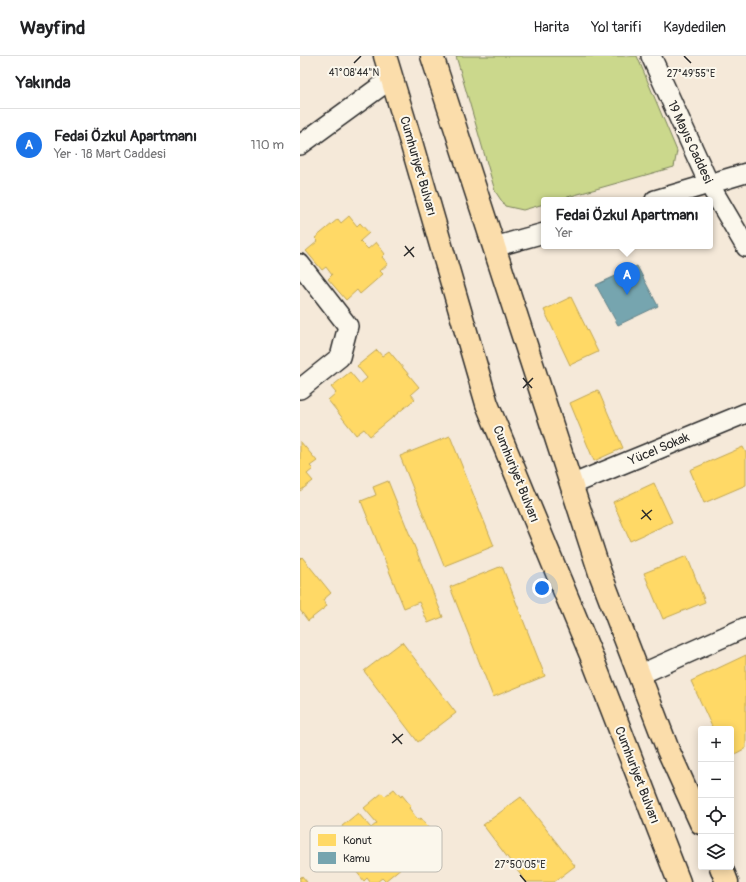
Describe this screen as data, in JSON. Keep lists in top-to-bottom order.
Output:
{
  "streets": {
    "main road": ["Cumhuriyet Bulvarı"],
    "street": ["19 Mayıs Caddesi", "Yücel Sokak"]
  },
  "legend": ["Konut", "Kamu"],
  "page": {
    "header": "Wayfind",
    "nav": ["Harita", "Yol tarifi", "Kaydedilen"],
    "heading": "Yakında",
    "list": [
      {
        "mark": "A",
        "name": "Fedai Özkul Apartmanı",
        "note": "Yer · 18 Mart Caddesi",
        "value": "110 m"
      }
    ],
    "popup": ["Fedai Özkul Apartmanı", "Yer"],
    "pins": "A",
    "map_buttons": ["+", "−"]
  },
  "coordinates": ["41°08'44\"N", "27°49'55\"E", "27°50'05\"E"]
}
